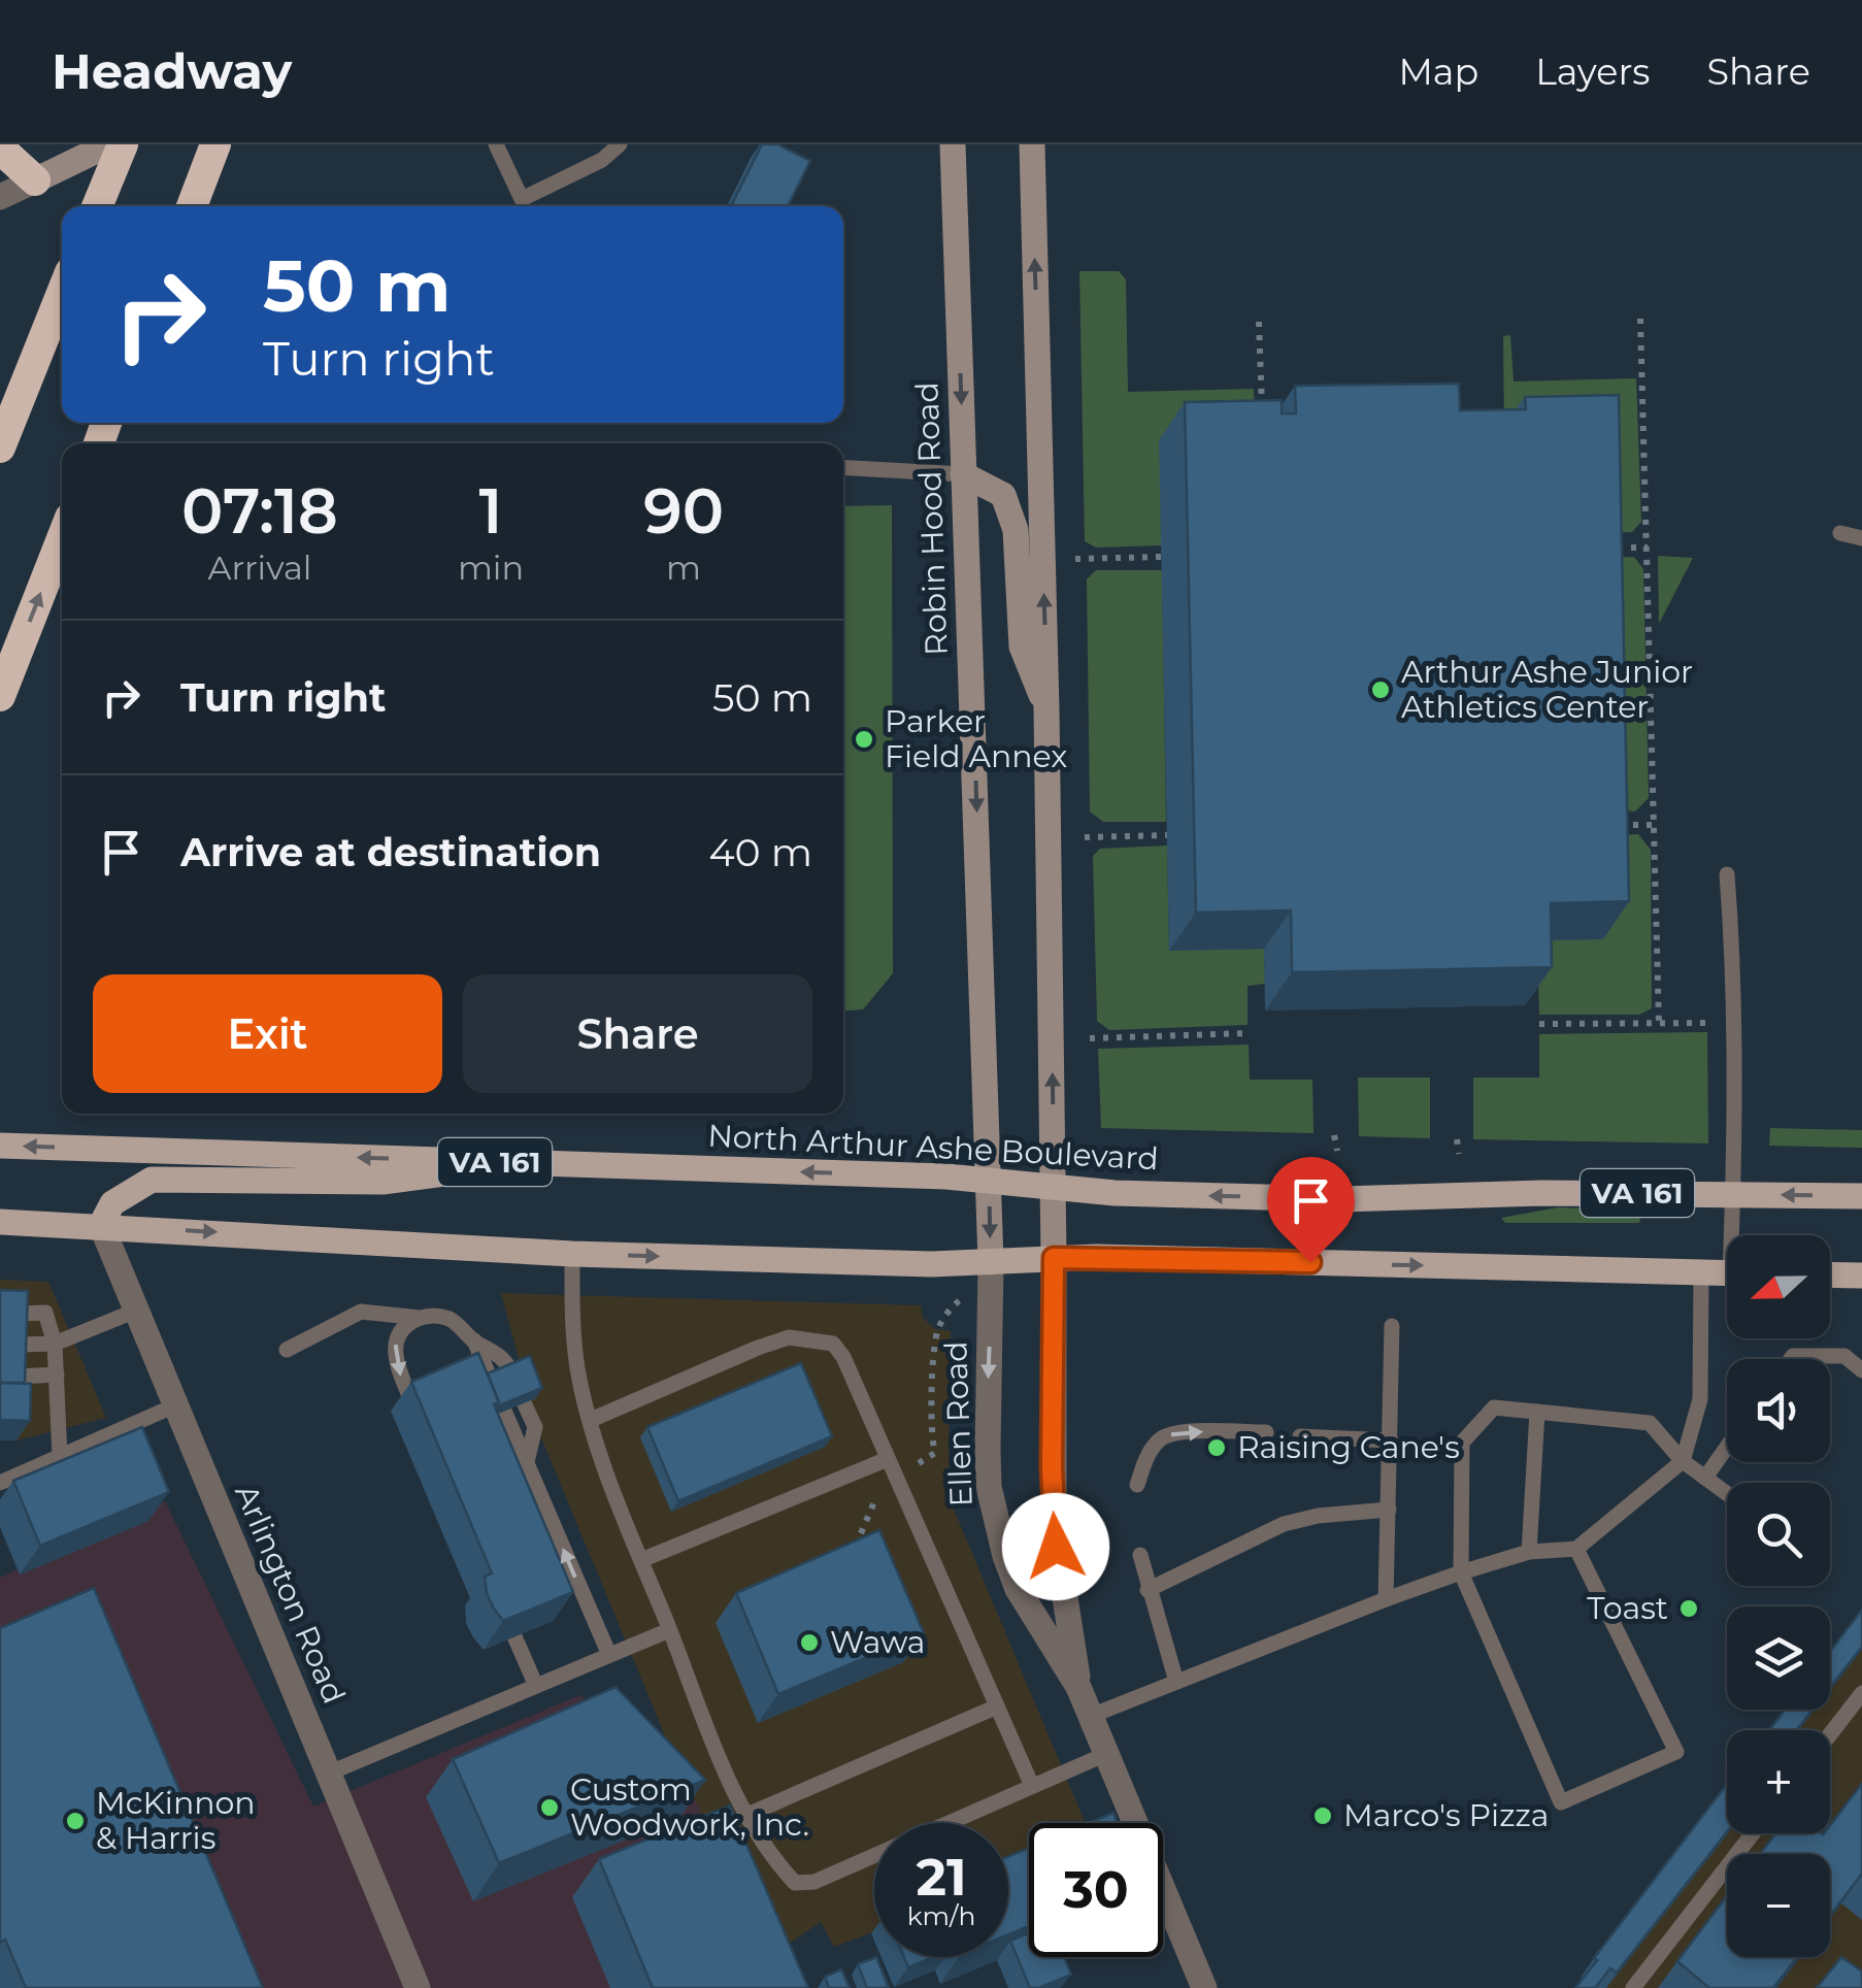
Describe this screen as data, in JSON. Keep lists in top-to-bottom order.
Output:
{
  "streets": {
    "main road": ["Robin Hood Road", "North Arthur Ashe Boulevard", "VA 161"],
    "street": ["Ellen Road", "Arlington Road"]
  },
  "crossings": [
    ["Robin Hood Road", "North Arthur Ashe Boulevard"],
    ["Robin Hood Road", "Ellen Road"]
  ],
  "places": [
    "Arthur Ashe Junior Athletics Center",
    "Parker Field Annex",
    "Raising Cane's",
    "Toast",
    "Wawa",
    "Custom Woodwork, Inc.",
    "Marco's Pizza",
    "McKinnon & Harris"
  ],
  "north": "left",
  "page": {
    "header": "Headway",
    "nav": ["Map", "Layers", "Share"],
    "turn": ["50 m", "Turn right"],
    "eta": [
      "07:18",
      "Arrival",
      "1",
      "min",
      "90",
      "m"
    ],
    "list": [
      {
        "name": "Turn right",
        "value": "50 m"
      },
      {
        "name": "Arrive at destination",
        "value": "40 m"
      }
    ],
    "buttons": ["Exit", "Share"],
    "map_buttons": ["+", "−"],
    "speed": "21 km/h",
    "limit": "30"
  }
}
